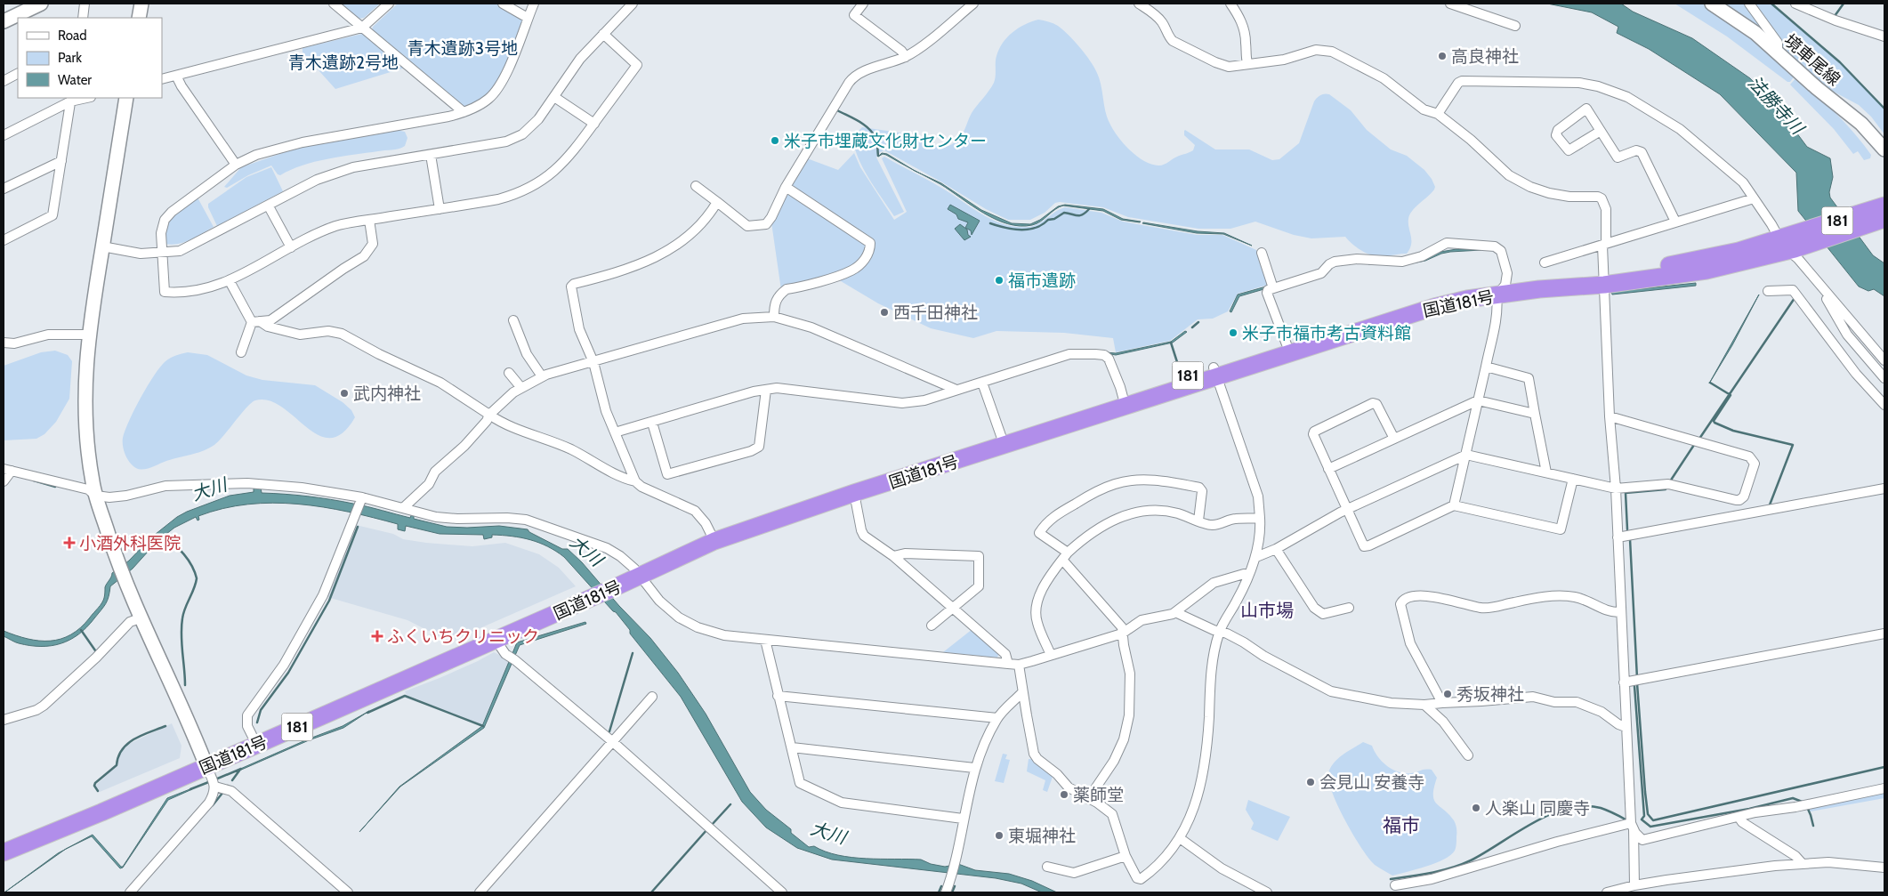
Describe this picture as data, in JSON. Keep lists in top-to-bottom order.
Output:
{
  "streets": {
    "highway": ["181", "国道181号"],
    "street": ["境車尾線"]
  },
  "districts": ["山市場", "福市"],
  "water": ["法勝寺川", "大川"],
  "parks": ["青木遺跡3号地", "青木遺跡2号地"],
  "places": {
    "other": [
      "高良神社",
      "米子市埋蔵文化財センター",
      "福市遺跡",
      "西千田神社",
      "米子市福市考古資料館",
      "武内神社",
      "秀坂神社",
      "会見山 安養寺",
      "薬師堂",
      "人楽山 同慶寺",
      "東堀神社"
    ],
    "health": ["小酒外科医院", "ふくいちクリニック"]
  },
  "legend": ["Road", "Park", "Water"]
}
